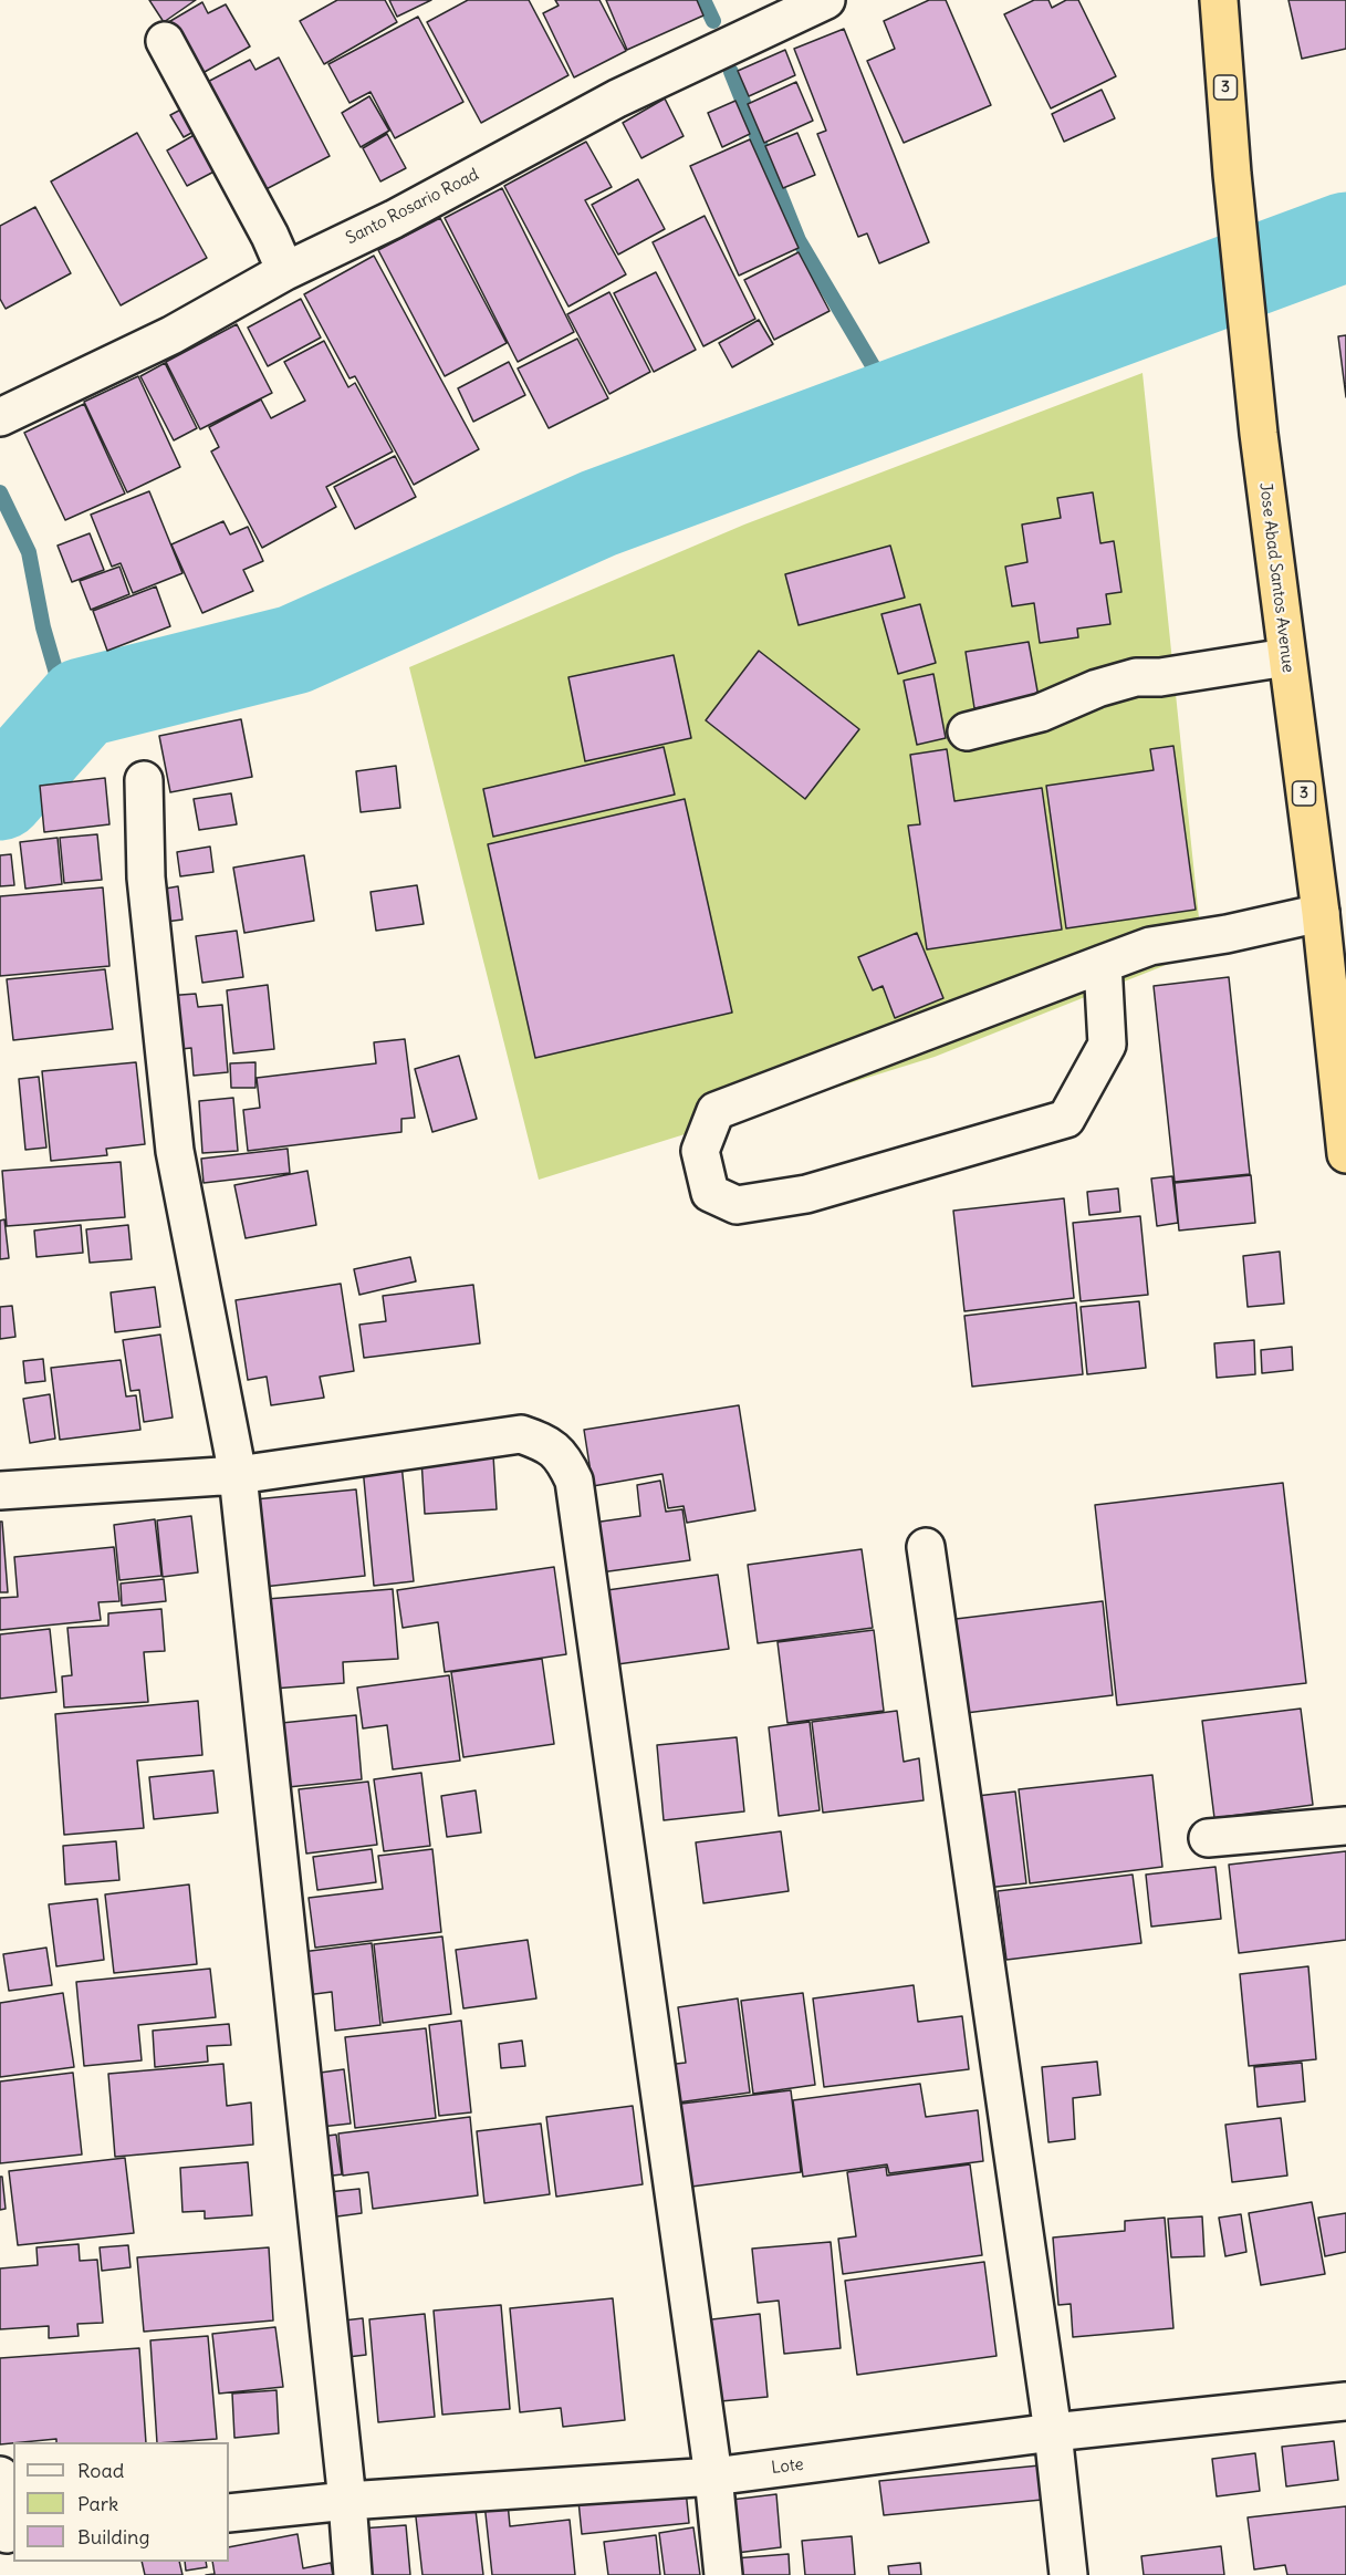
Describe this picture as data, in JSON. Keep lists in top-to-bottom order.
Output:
{
  "streets": {
    "highway": ["3", "Jose Abad Santos Avenue"],
    "street": ["Santo Rosario Road", "Lote"]
  },
  "legend": ["Road", "Park", "Building"]
}
